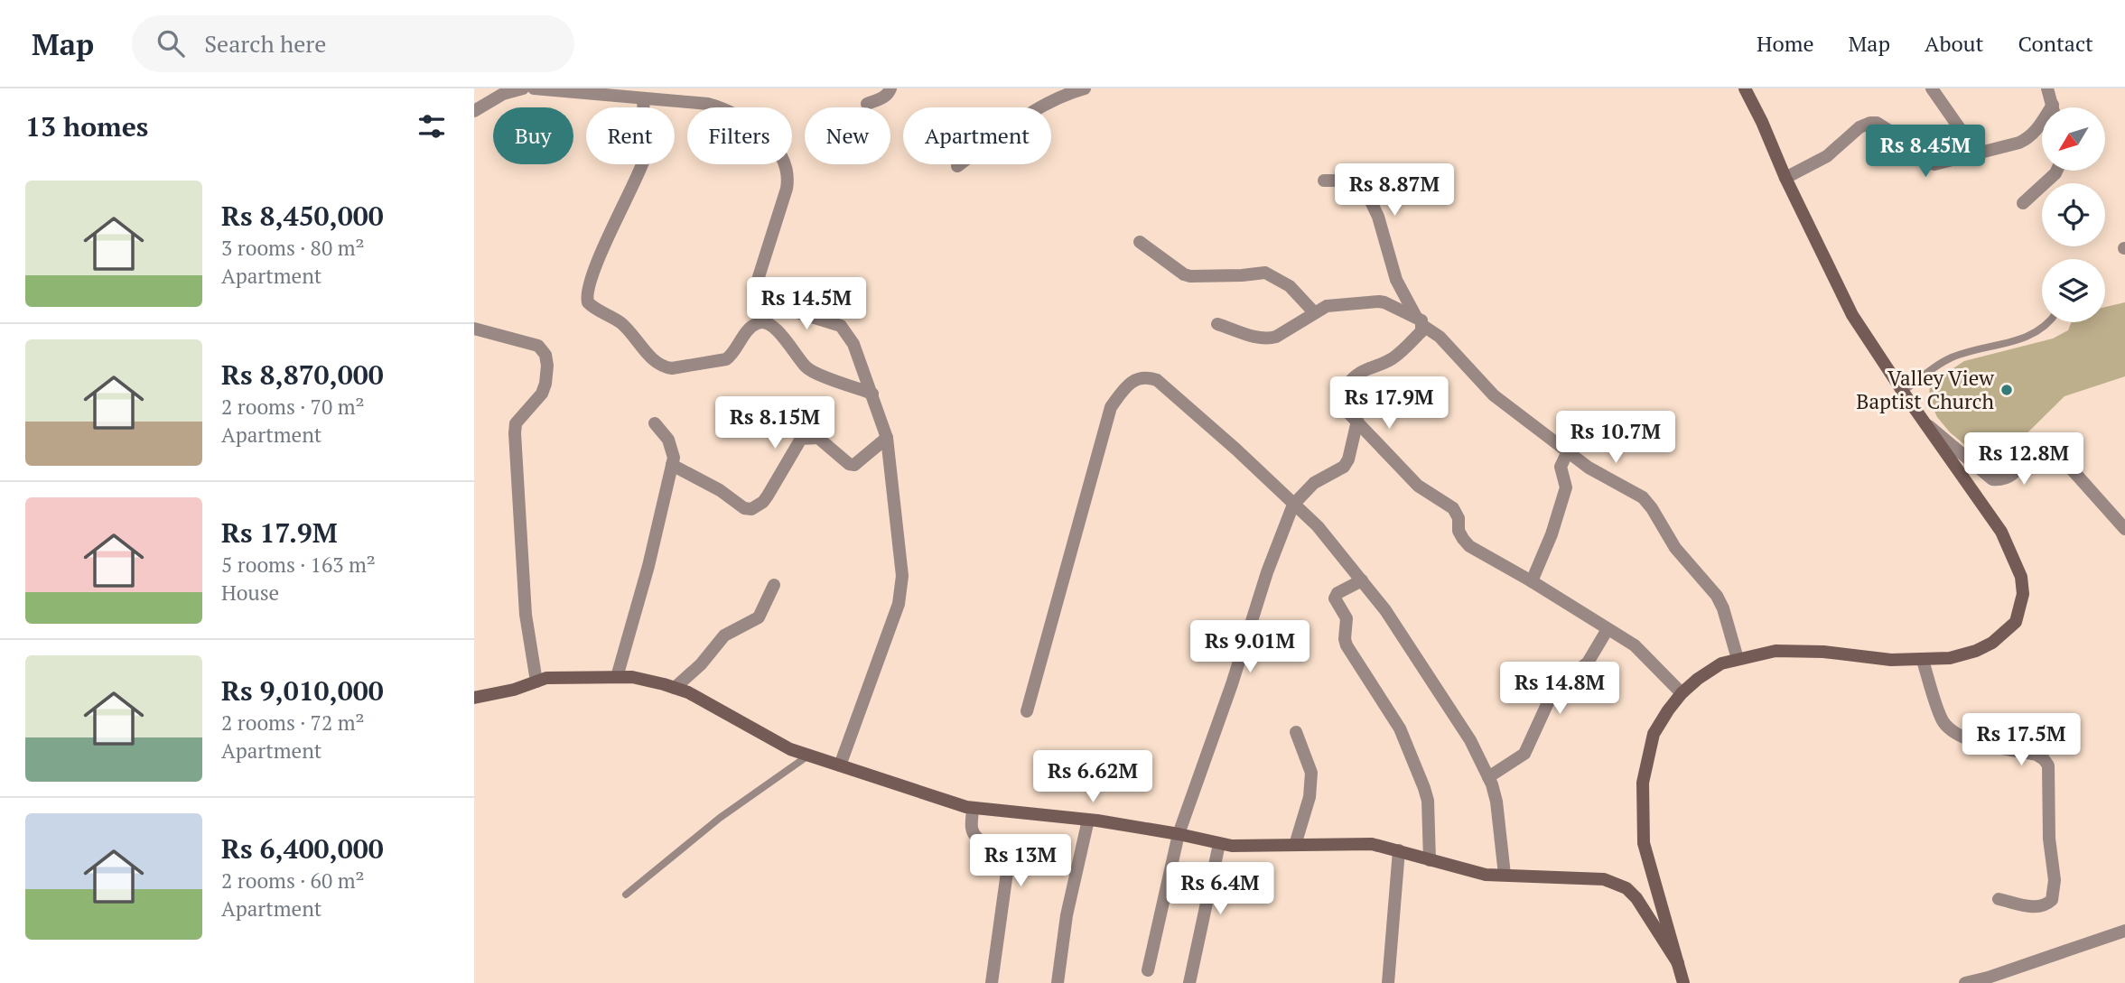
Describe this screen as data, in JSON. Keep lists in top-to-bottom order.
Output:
{
  "places": ["Valley View Baptist Church"],
  "north": "bottom left",
  "page": {
    "header": "Map",
    "search": "Search here",
    "nav": [
      "Home",
      "Map",
      "About",
      "Contact"
    ],
    "heading": "13 homes",
    "chip": [
      "Buy",
      "Rent",
      "Filters",
      "New",
      "Apartment"
    ],
    "price": [
      "Rs 8.45M",
      "Rs 8.87M",
      "Rs 14.5M",
      "Rs 17.9M",
      "Rs 8.15M",
      "Rs 10.7M",
      "Rs 12.8M",
      "Rs 9.01M",
      "Rs 14.8M",
      "Rs 17.5M",
      "Rs 6.62M",
      "Rs 13M",
      "Rs 6.4M"
    ],
    "list": [
      {
        "name": "Rs 8,450,000",
        "note": "3 rooms · 80 m² · Apartment"
      },
      {
        "name": "Rs 8,870,000",
        "note": "2 rooms · 70 m² · Apartment"
      },
      {
        "name": "Rs 17.9M",
        "note": "5 rooms · 163 m² · House"
      },
      {
        "name": "Rs 9,010,000",
        "note": "2 rooms · 72 m² · Apartment"
      },
      {
        "name": "Rs 6,400,000",
        "note": "2 rooms · 60 m² · Apartment"
      }
    ]
  }
}
